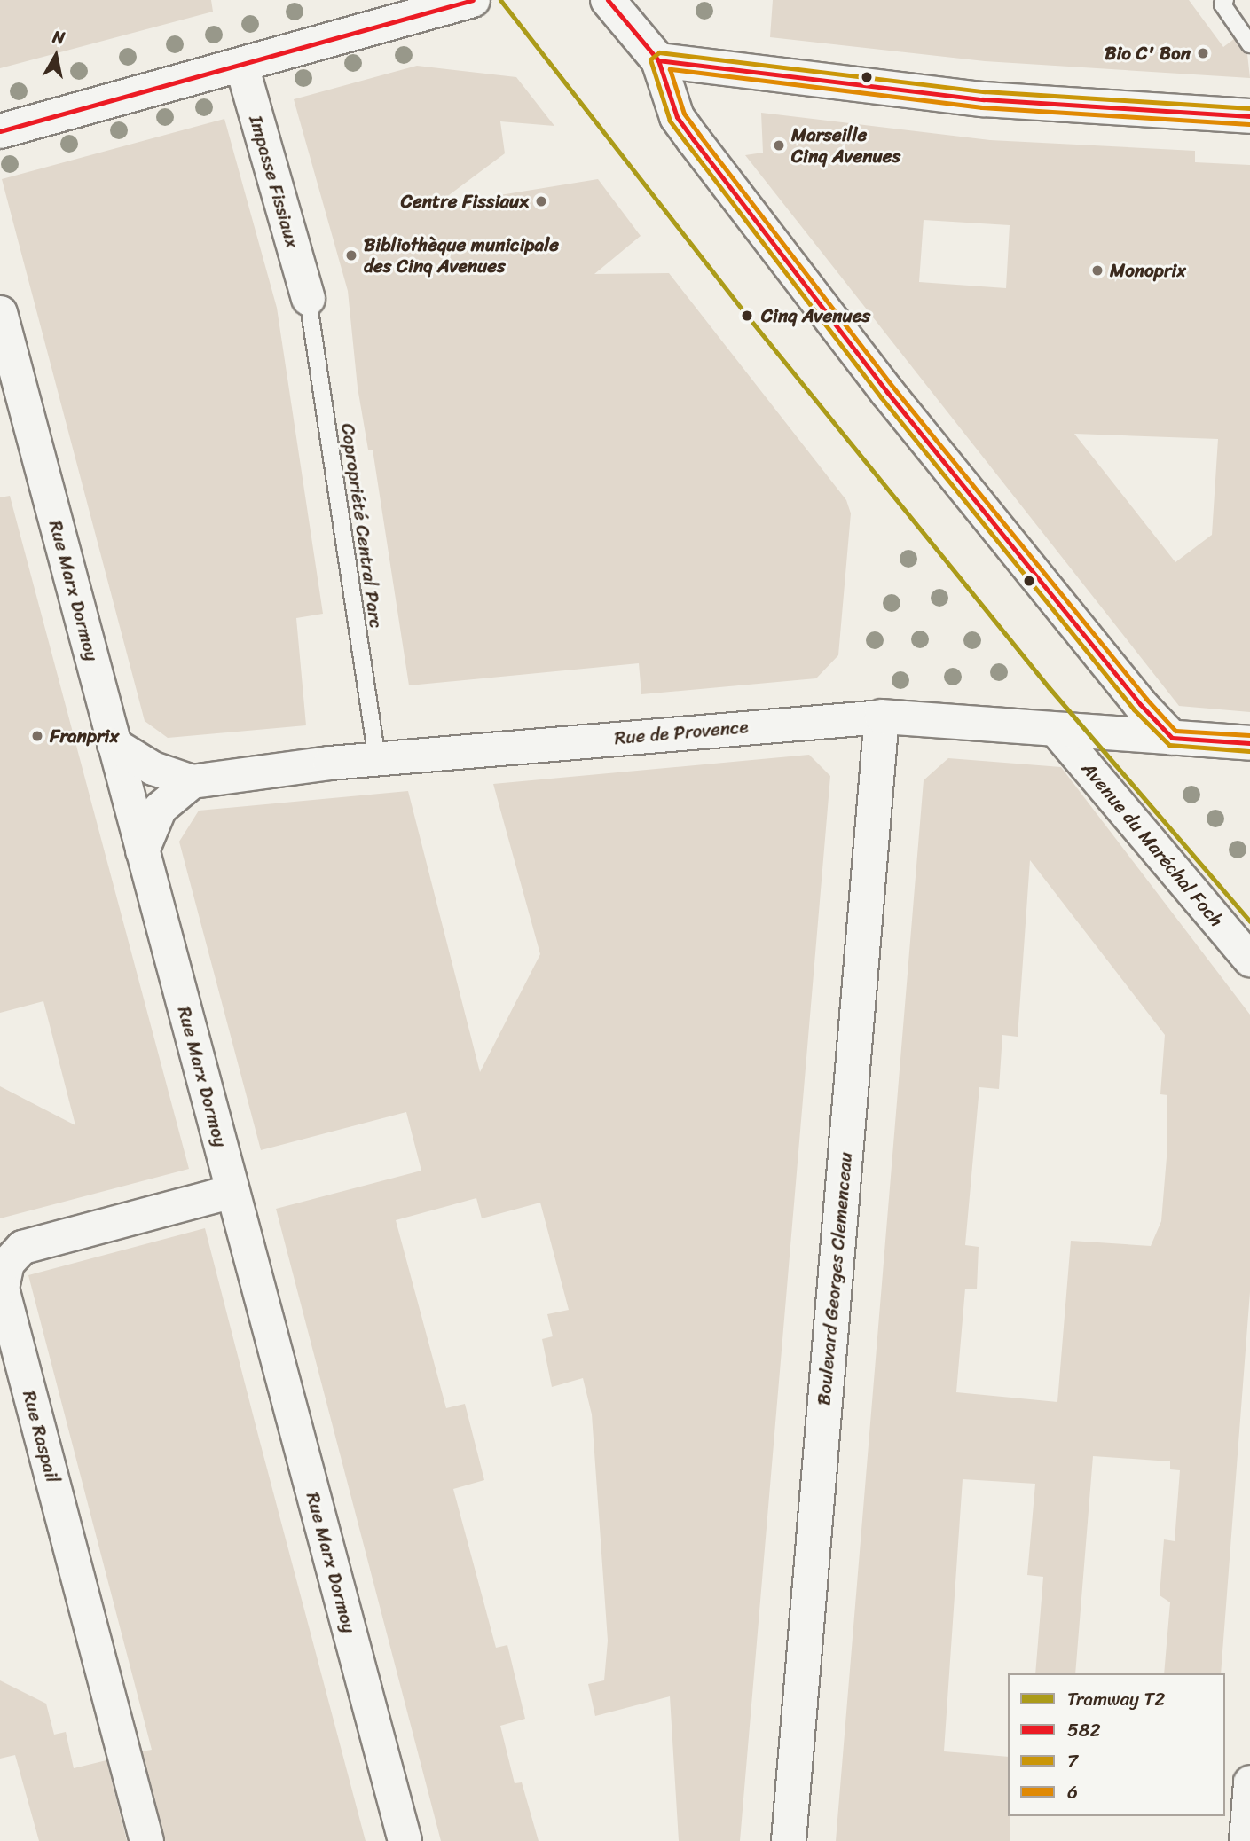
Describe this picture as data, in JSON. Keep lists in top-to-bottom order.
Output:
{
  "streets": {
    "street": [
      "Impasse Fissiaux",
      "Rue Marx Dormoy",
      "Rue de Provence",
      "Avenue du Maréchal Foch",
      "Boulevard Georges Clemenceau",
      "Rue Raspail"
    ],
    "lane": ["Copropriété Central Parc"]
  },
  "crossings": [
    ["Impasse Fissiaux", "Copropriété Central Parc"],
    ["Copropriété Central Parc", "Rue de Provence"],
    ["Rue Marx Dormoy", "Rue de Provence"],
    ["Rue Marx Dormoy", "Rue Raspail"],
    ["Rue de Provence", "Avenue du Maréchal Foch"],
    ["Rue de Provence", "Boulevard Georges Clemenceau"]
  ],
  "places": [
    "Bio C' Bon",
    "Marseille Cinq Avenues",
    "Centre Fissiaux",
    "Bibliothèque municipale des Cinq Avenues",
    "Monoprix",
    "Cinq Avenues",
    "Franprix"
  ],
  "lines": [
    "tram line T2",
    "transit line 582",
    "transit line 7",
    "transit line 6"
  ],
  "legend": [
    "Tramway T2",
    "582",
    "7",
    "6"
  ],
  "north": "top"
}
